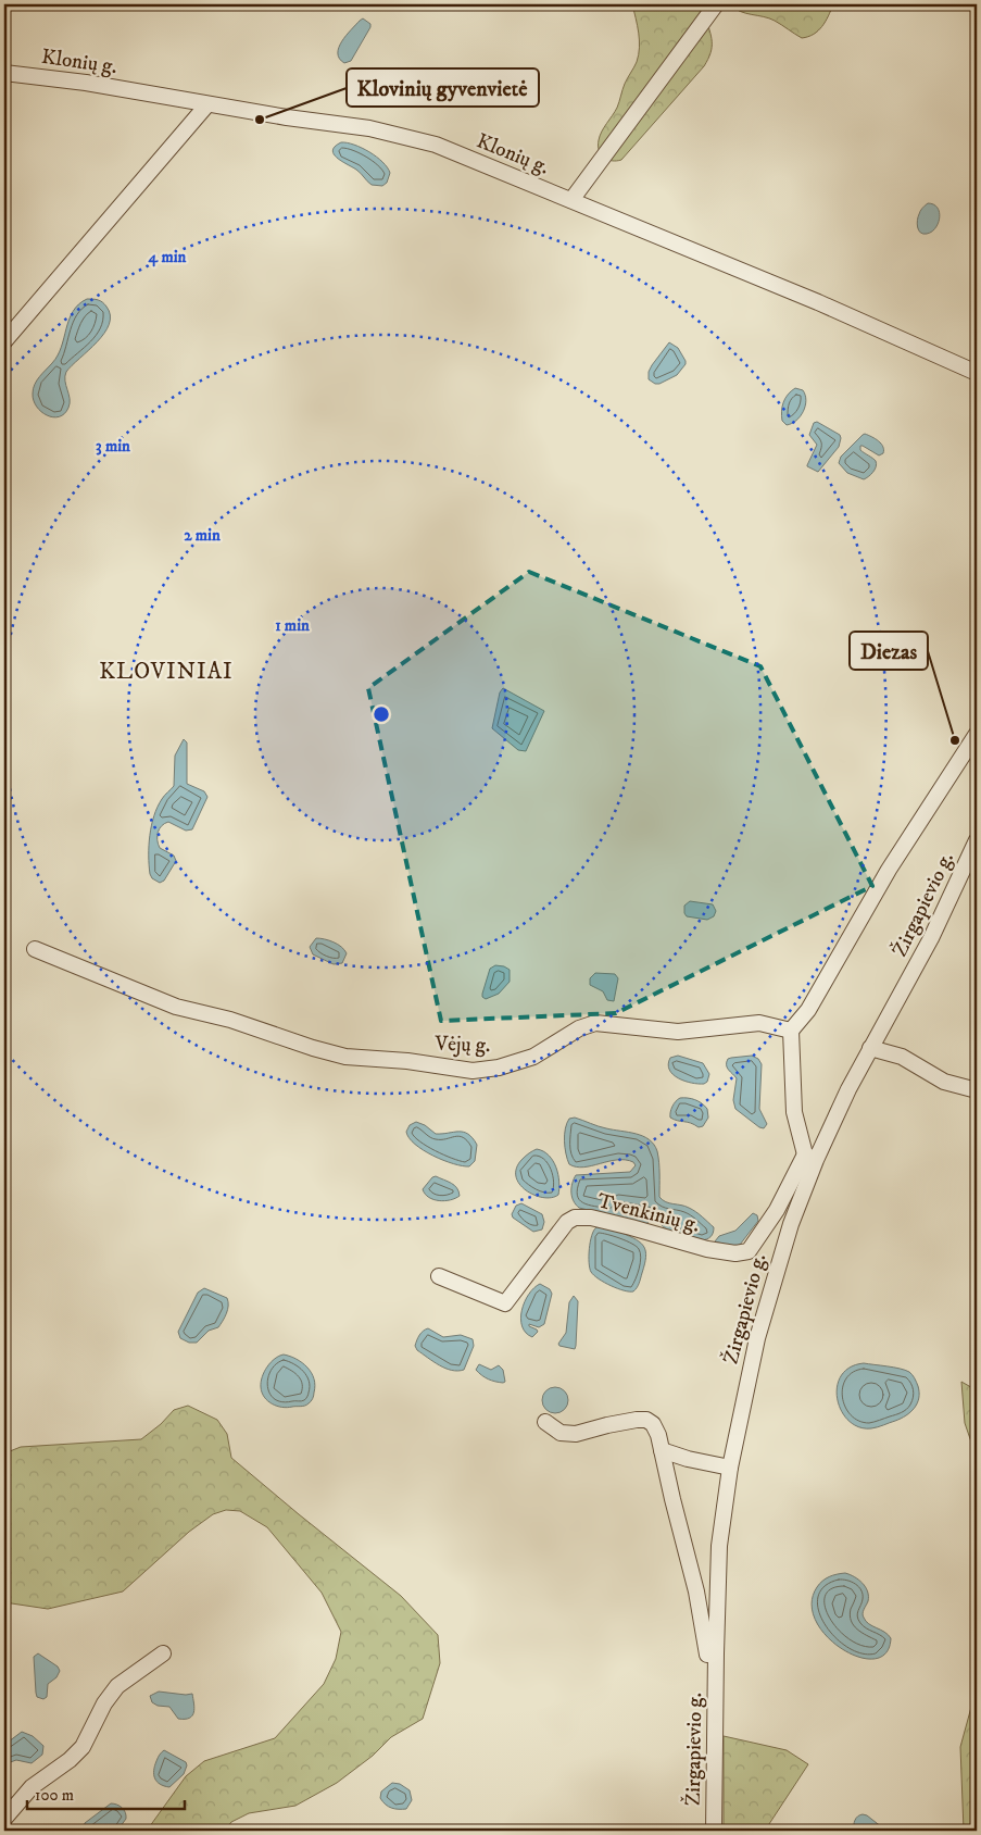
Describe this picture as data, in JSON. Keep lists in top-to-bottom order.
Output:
{
  "streets": {
    "street": [
      "Klonių g.",
      "Žirgapievio g.",
      "Vėjų g.",
      "Tvenkinių g."
    ]
  },
  "crossings": [
    ["Žirgapievio g.", "Tvenkinių g."]
  ],
  "districts": ["KLOVINIAI"],
  "places": ["Klovinių gyvenvietė", "Diezas"],
  "scale_bar": "100 m",
  "rings": [
    "4 min",
    "3 min",
    "2 min",
    "1 min"
  ]
}
